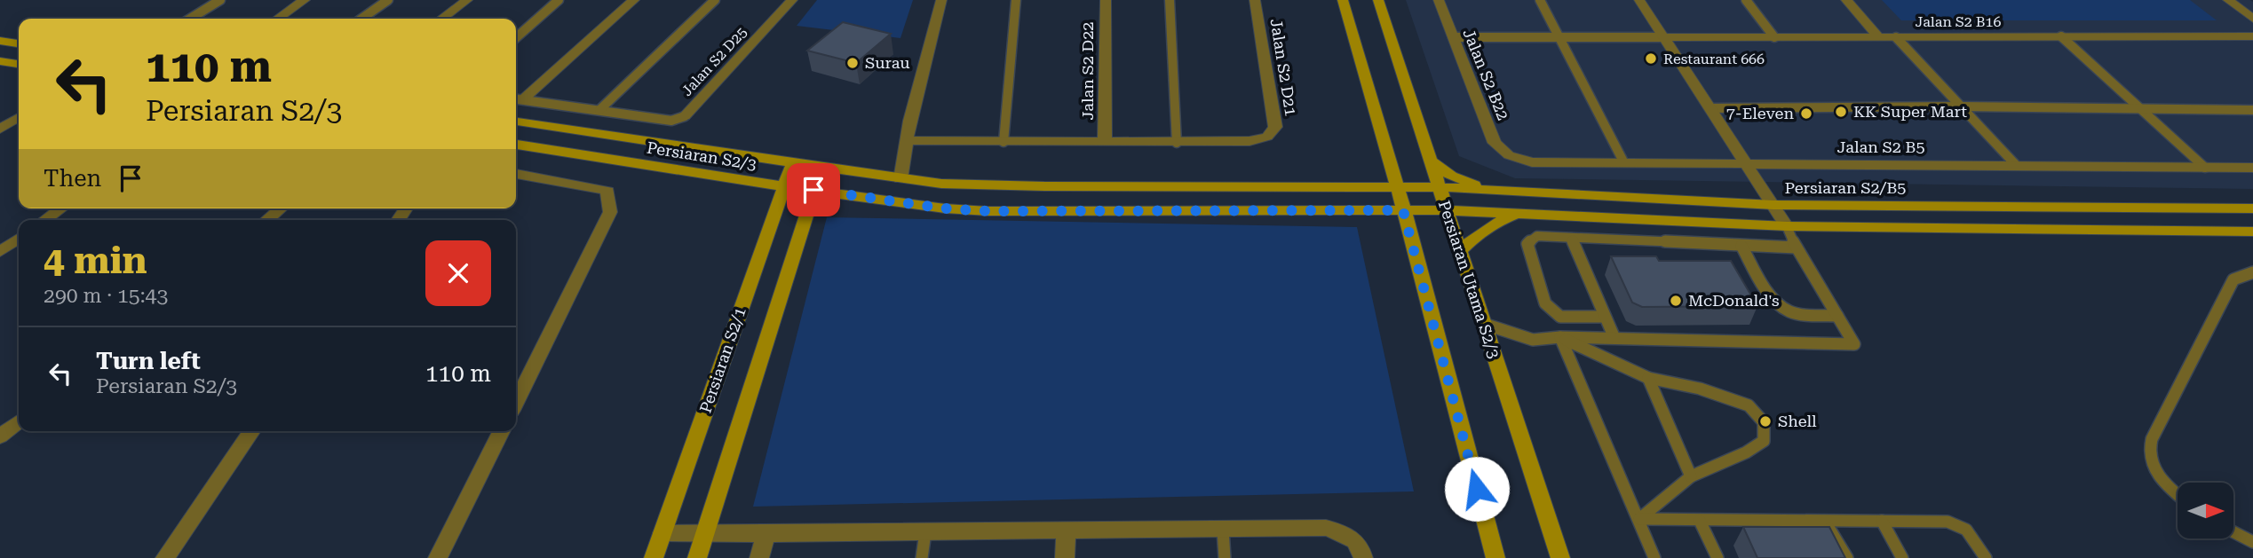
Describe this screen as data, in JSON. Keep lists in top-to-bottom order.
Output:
{
  "streets": {
    "main road": [
      "Persiaran S2/3",
      "Persiaran S2/B5",
      "Persiaran Utama S2/3",
      "Persiaran S2/1"
    ],
    "street": [
      "Jalan S2 B16",
      "Jalan S2 D25",
      "Jalan S2 D21",
      "Jalan S2 D22",
      "Jalan S2 B22",
      "Jalan S2 B5"
    ]
  },
  "crossings": [
    ["Jalan S2 B22", "Jalan S2 B5"],
    ["Persiaran S2/3", "Persiaran Utama S2/3"],
    ["Persiaran S2/3", "Persiaran S2/1"],
    ["Persiaran S2/B5", "Persiaran Utama S2/3"],
    ["Persiaran S2/B5", "Persiaran S2/1"]
  ],
  "places": [
    "Restaurant 666",
    "Surau",
    "KK Super Mart",
    "7-Eleven",
    "McDonald's",
    "Shell"
  ],
  "north": "right",
  "page": {
    "turn": ["110 m", "Persiaran S2/3"],
    "then": "Then",
    "heading": ["4 min", "290 m · 15:43"],
    "list": [
      {
        "name": "Turn left",
        "note": "Persiaran S2/3",
        "value": "110 m"
      }
    ]
  }
}
